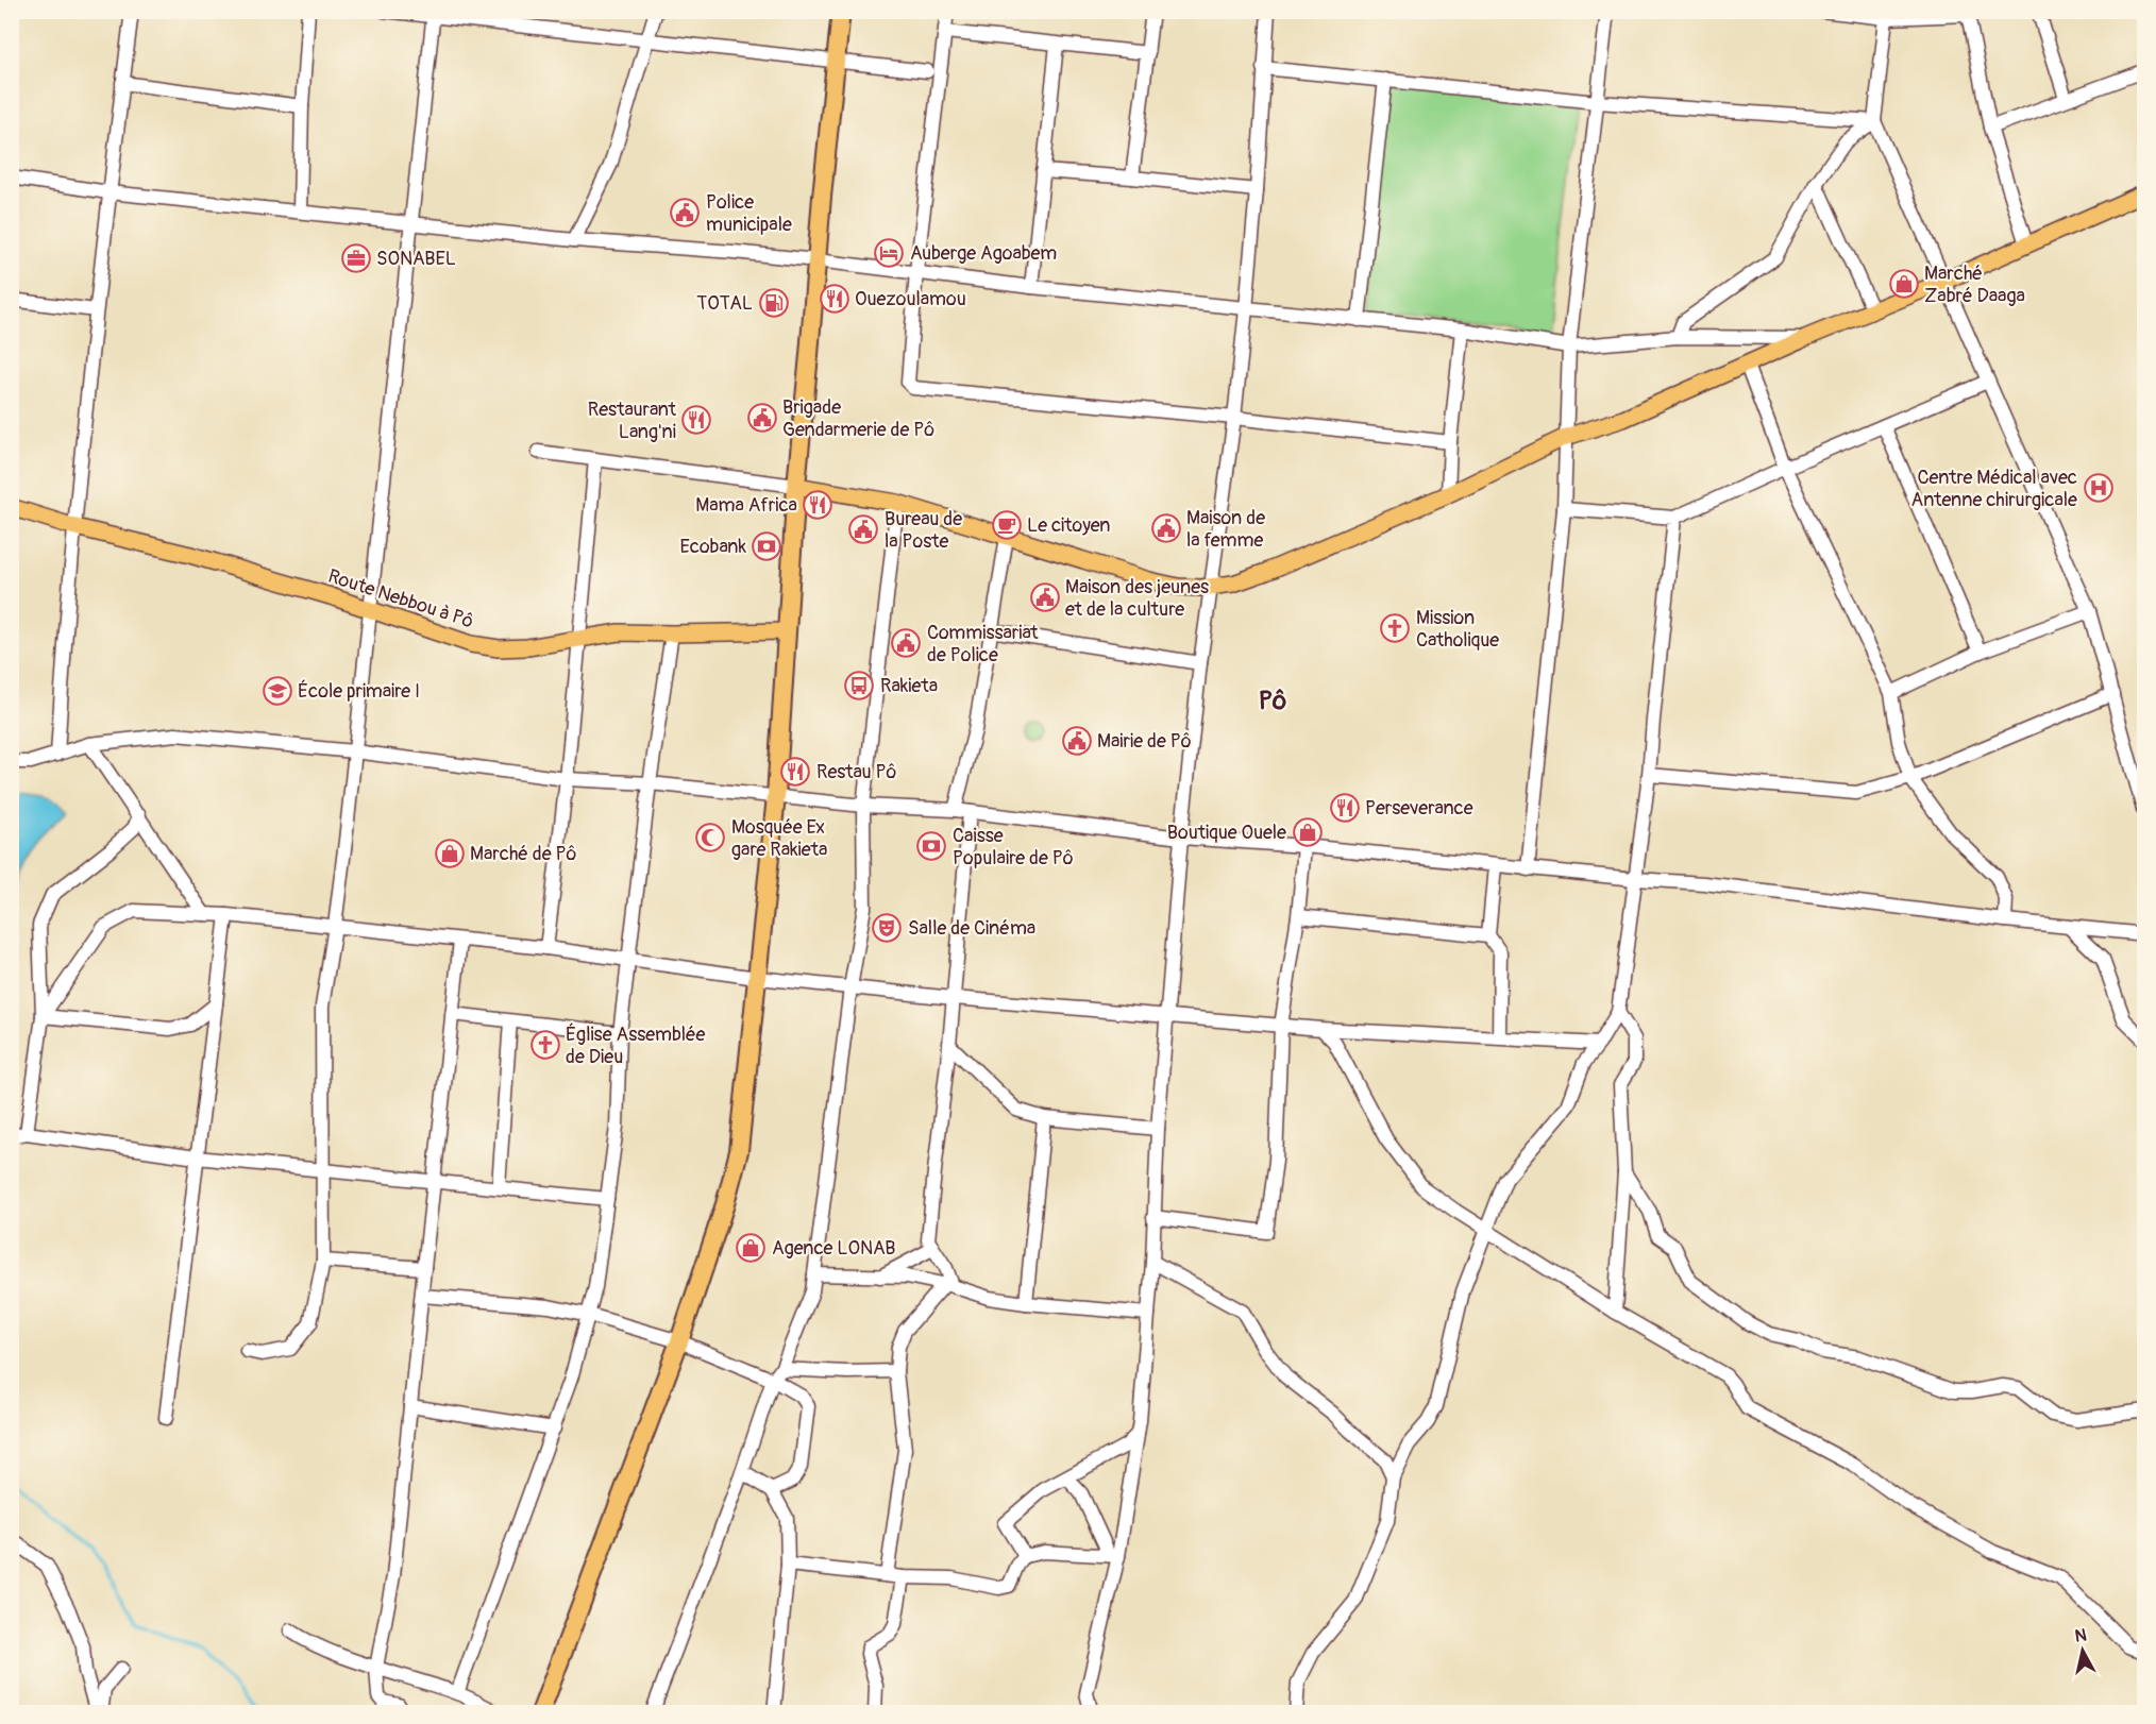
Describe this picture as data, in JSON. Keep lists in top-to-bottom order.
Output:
{
  "streets": {
    "main road": ["Route Nebbou à Pô"]
  },
  "districts": ["Pô"],
  "places": {
    "public building": [
      "Police municipale",
      "Brigade Gendarmerie de Pô",
      "Maison de la femme",
      "Bureau de la Poste",
      "Maison des jeunes et de la culture",
      "Commissariat de Police",
      "Mairie de Pô"
    ],
    "hotel": ["Auberge Agoabem"],
    "office": ["SONABEL"],
    "shop": [
      "Marché Zabré Daaga",
      "Boutique Ouele",
      "Marché de Pô",
      "Agence LONAB"
    ],
    "restaurant": [
      "Ouezoulamou",
      "Restaurant Lang'ni",
      "Mama Africa",
      "Restau Pô",
      "Perseverance"
    ],
    "fuel station": ["TOTAL"],
    "hospital": ["Centre Médical avec Antenne chirurgicale"],
    "cafe": ["Le citoyen"],
    "bank": ["Ecobank", "Caisse Populaire de Pô"],
    "church": ["Mission Catholique", "Église Assemblée de Dieu"],
    "bus stop": ["Rakieta"],
    "school or university": ["École primaire I"],
    "mosque": ["Mosquée Ex gare Rakieta"],
    "theatre": ["Salle de Cinéma"]
  },
  "north": "top"
}
